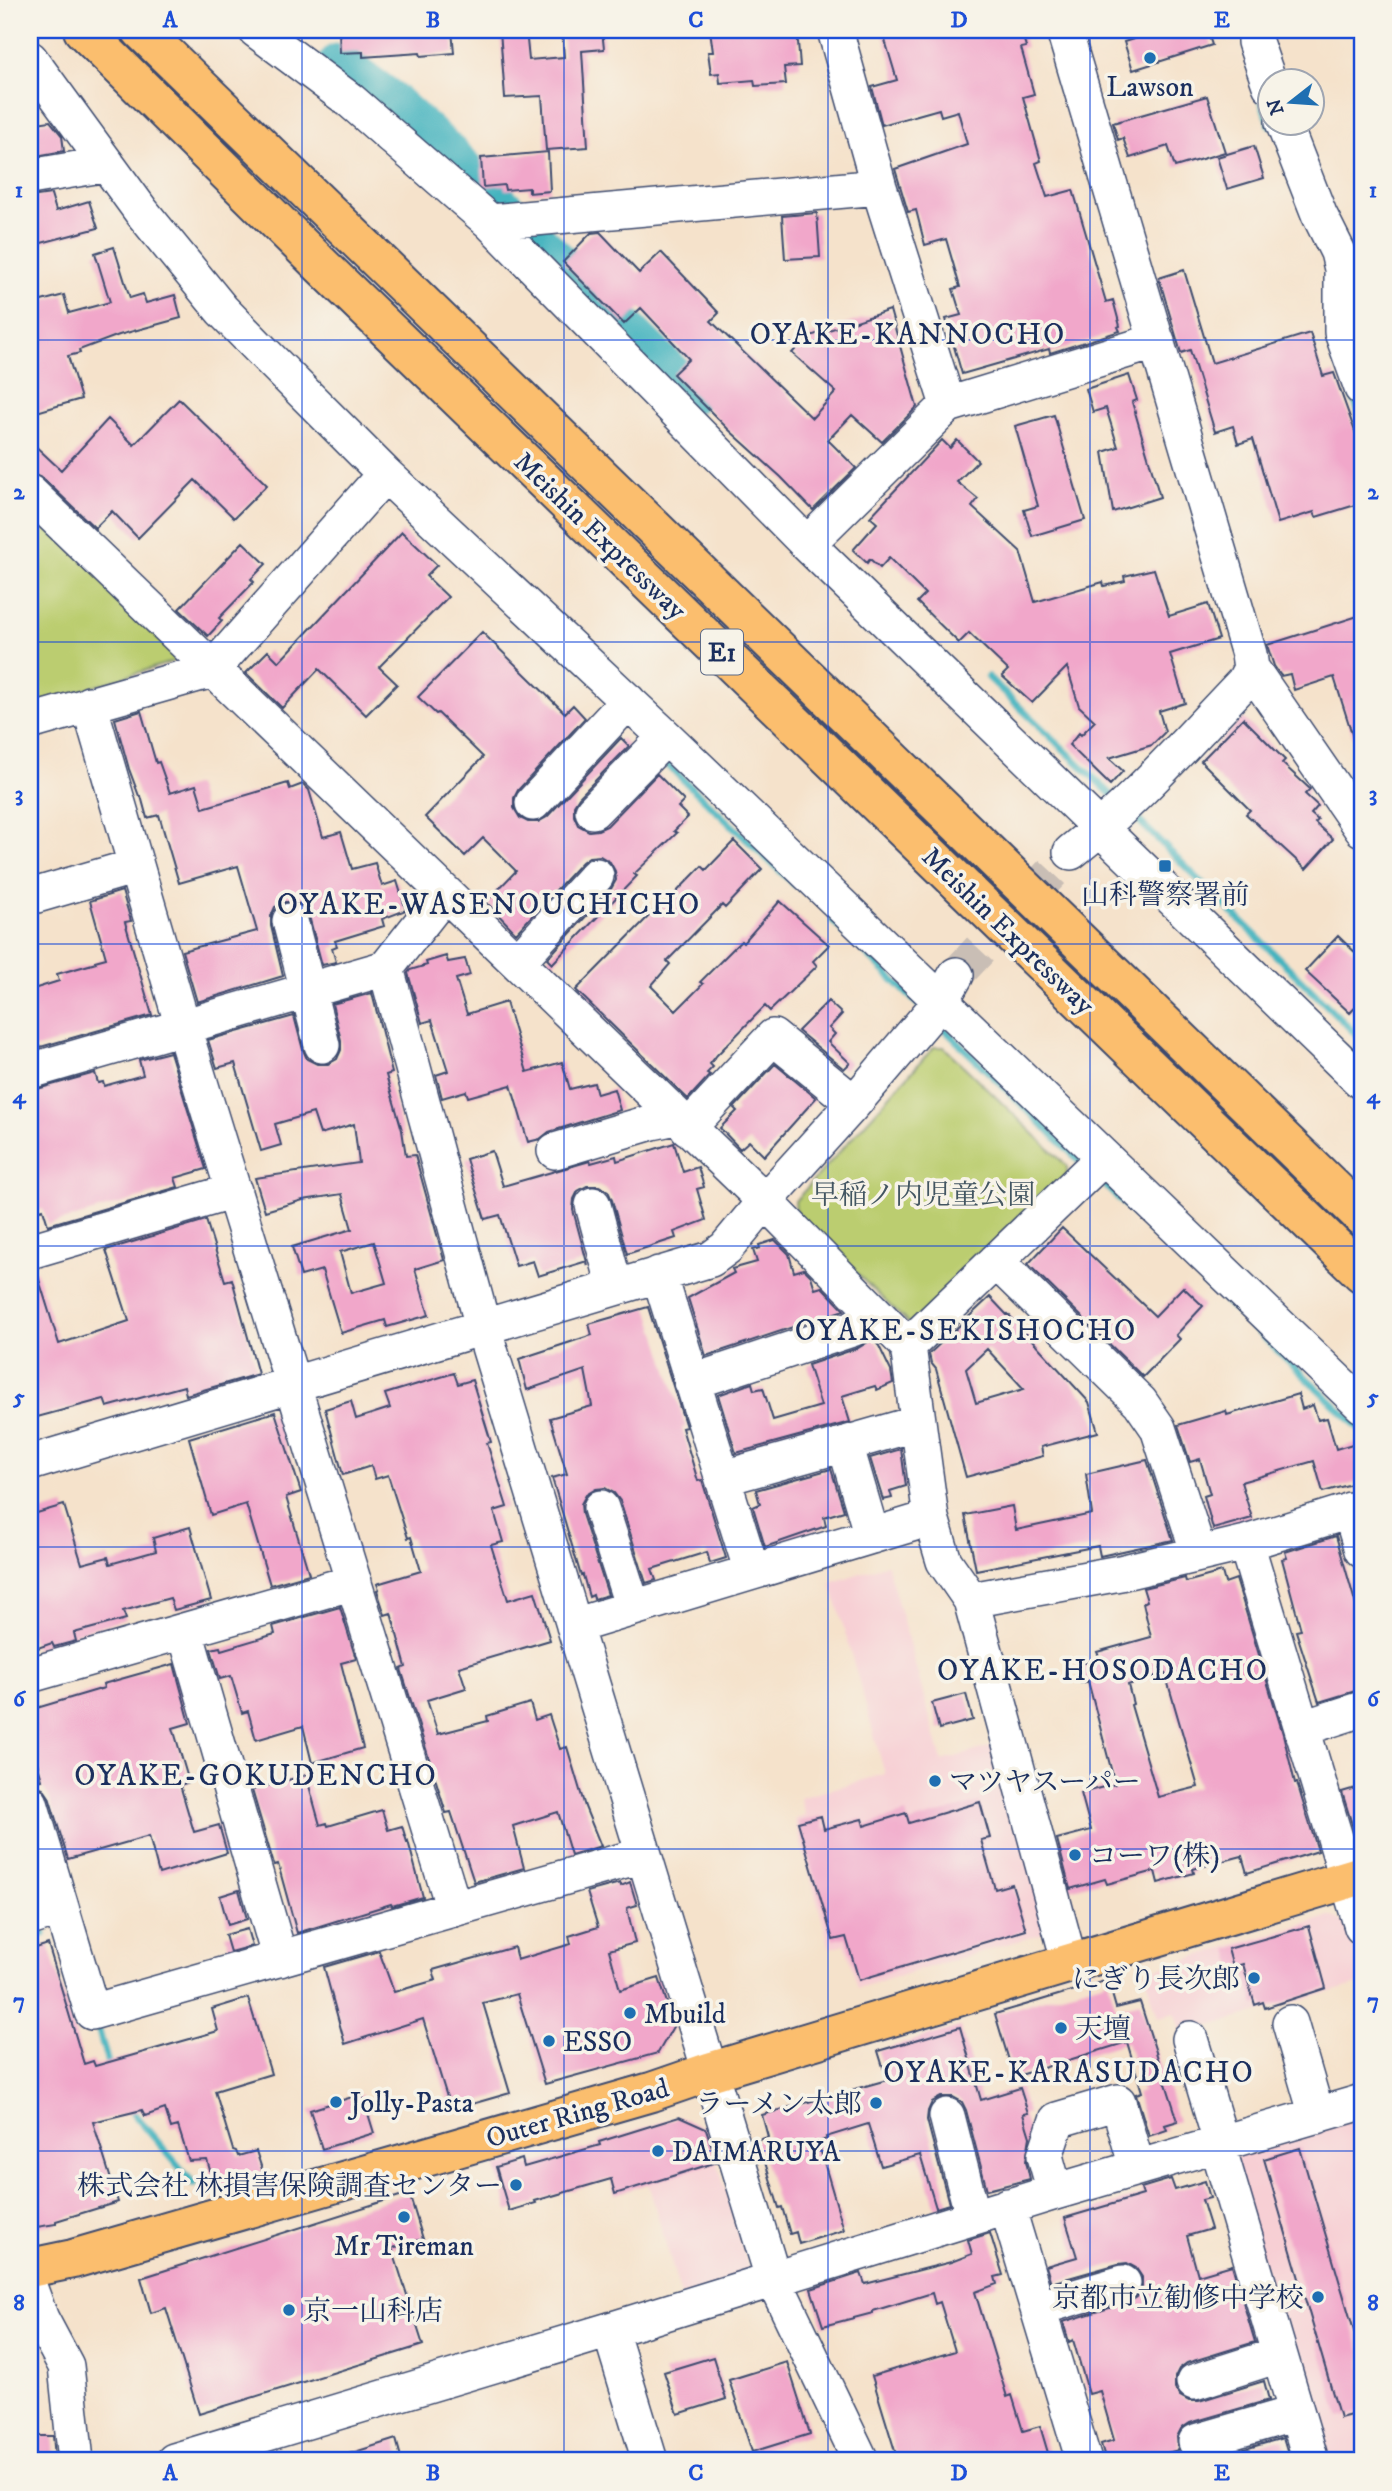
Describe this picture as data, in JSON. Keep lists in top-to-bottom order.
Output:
{
  "streets": {
    "main road": ["Meishin Expressway", "E1", "Outer Ring Road"]
  },
  "districts": [
    "OYAKE-KANNOCHO",
    "OYAKE-WASENOUCHICHO",
    "OYAKE-SEKISHOCHO",
    "OYAKE-HOSODACHO",
    "OYAKE-GOKUDENCHO",
    "OYAKE-KARASUDACHO"
  ],
  "parks": ["早稲ノ内児童公園"],
  "places": {
    "other": [
      "Lawson",
      "マツヤスーパー",
      "コーワ(株)",
      "にぎり長次郎",
      "Mbuild",
      "天壇",
      "ESSO",
      "Jolly-Pasta",
      "ラーメン太郎",
      "DAIMARUYA",
      "株式会社 林損害保険調査センター",
      "Mr Tireman",
      "京都市立勧修中学校",
      "京一山科店"
    ],
    "transit": ["山科警察署前"]
  },
  "north": "left",
  "grid": {
    "columns": [
      "A",
      "B",
      "C",
      "D",
      "E"
    ],
    "rows": [
      "1",
      "2",
      "3",
      "4",
      "5",
      "6",
      "7",
      "8"
    ]
  }
}
